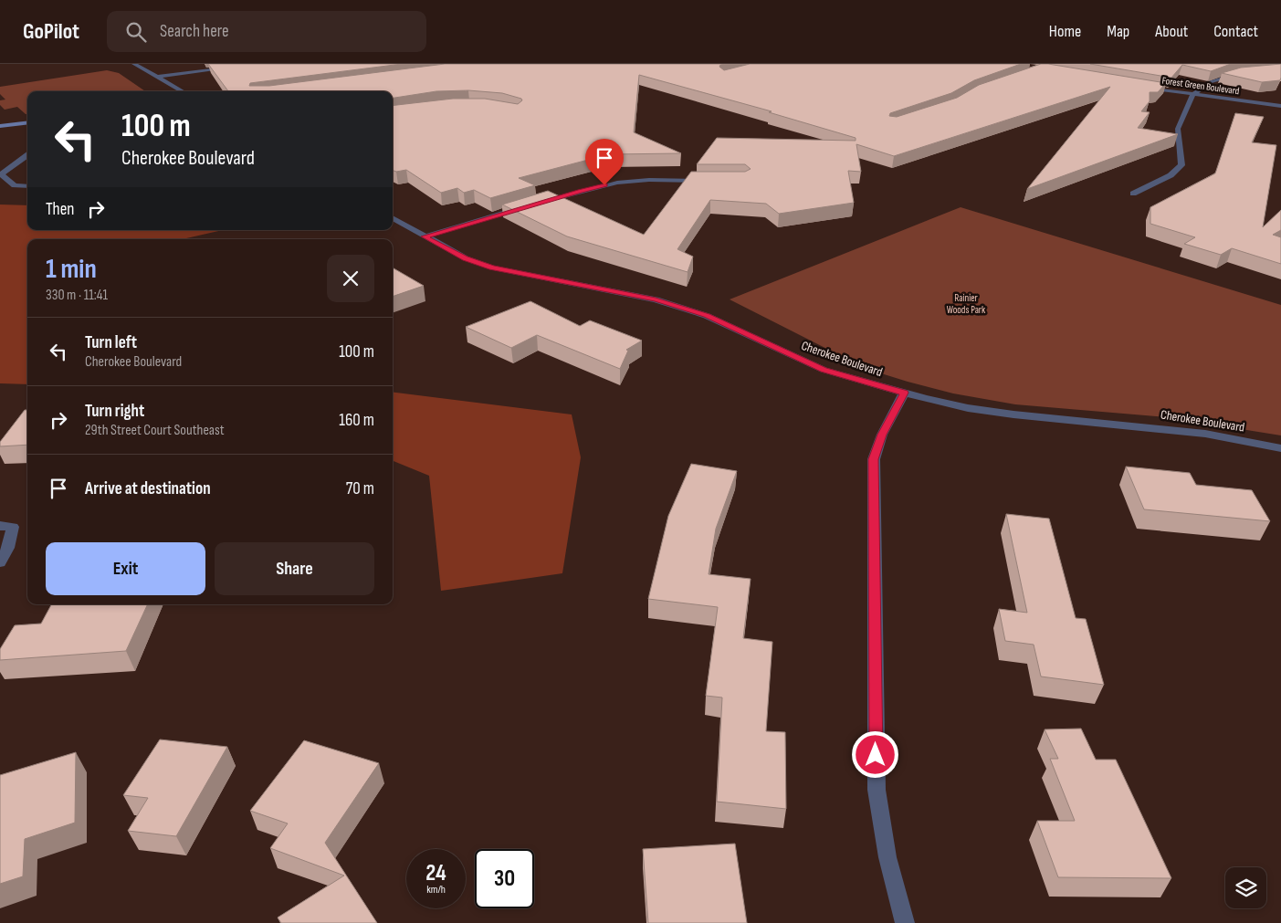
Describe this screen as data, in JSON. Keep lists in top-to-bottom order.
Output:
{
  "streets": {
    "street": ["Forest Green Boulevard", "Cherokee Boulevard"]
  },
  "parks": ["Rainier Woods Park"],
  "page": {
    "header": "GoPilot",
    "search": "Search here",
    "nav": [
      "Home",
      "Map",
      "About",
      "Contact"
    ],
    "turn": ["100 m", "Cherokee Boulevard"],
    "then": "Then",
    "heading": ["1 min", "330 m · 11:41"],
    "list": [
      {
        "name": "Turn left",
        "note": "Cherokee Boulevard",
        "value": "100 m"
      },
      {
        "name": "Turn right",
        "note": "29th Street Court Southeast",
        "value": "160 m"
      },
      {
        "name": "Arrive at destination",
        "value": "70 m"
      }
    ],
    "buttons": ["Exit", "Share"],
    "speed": "24 km/h",
    "limit": "30"
  }
}
